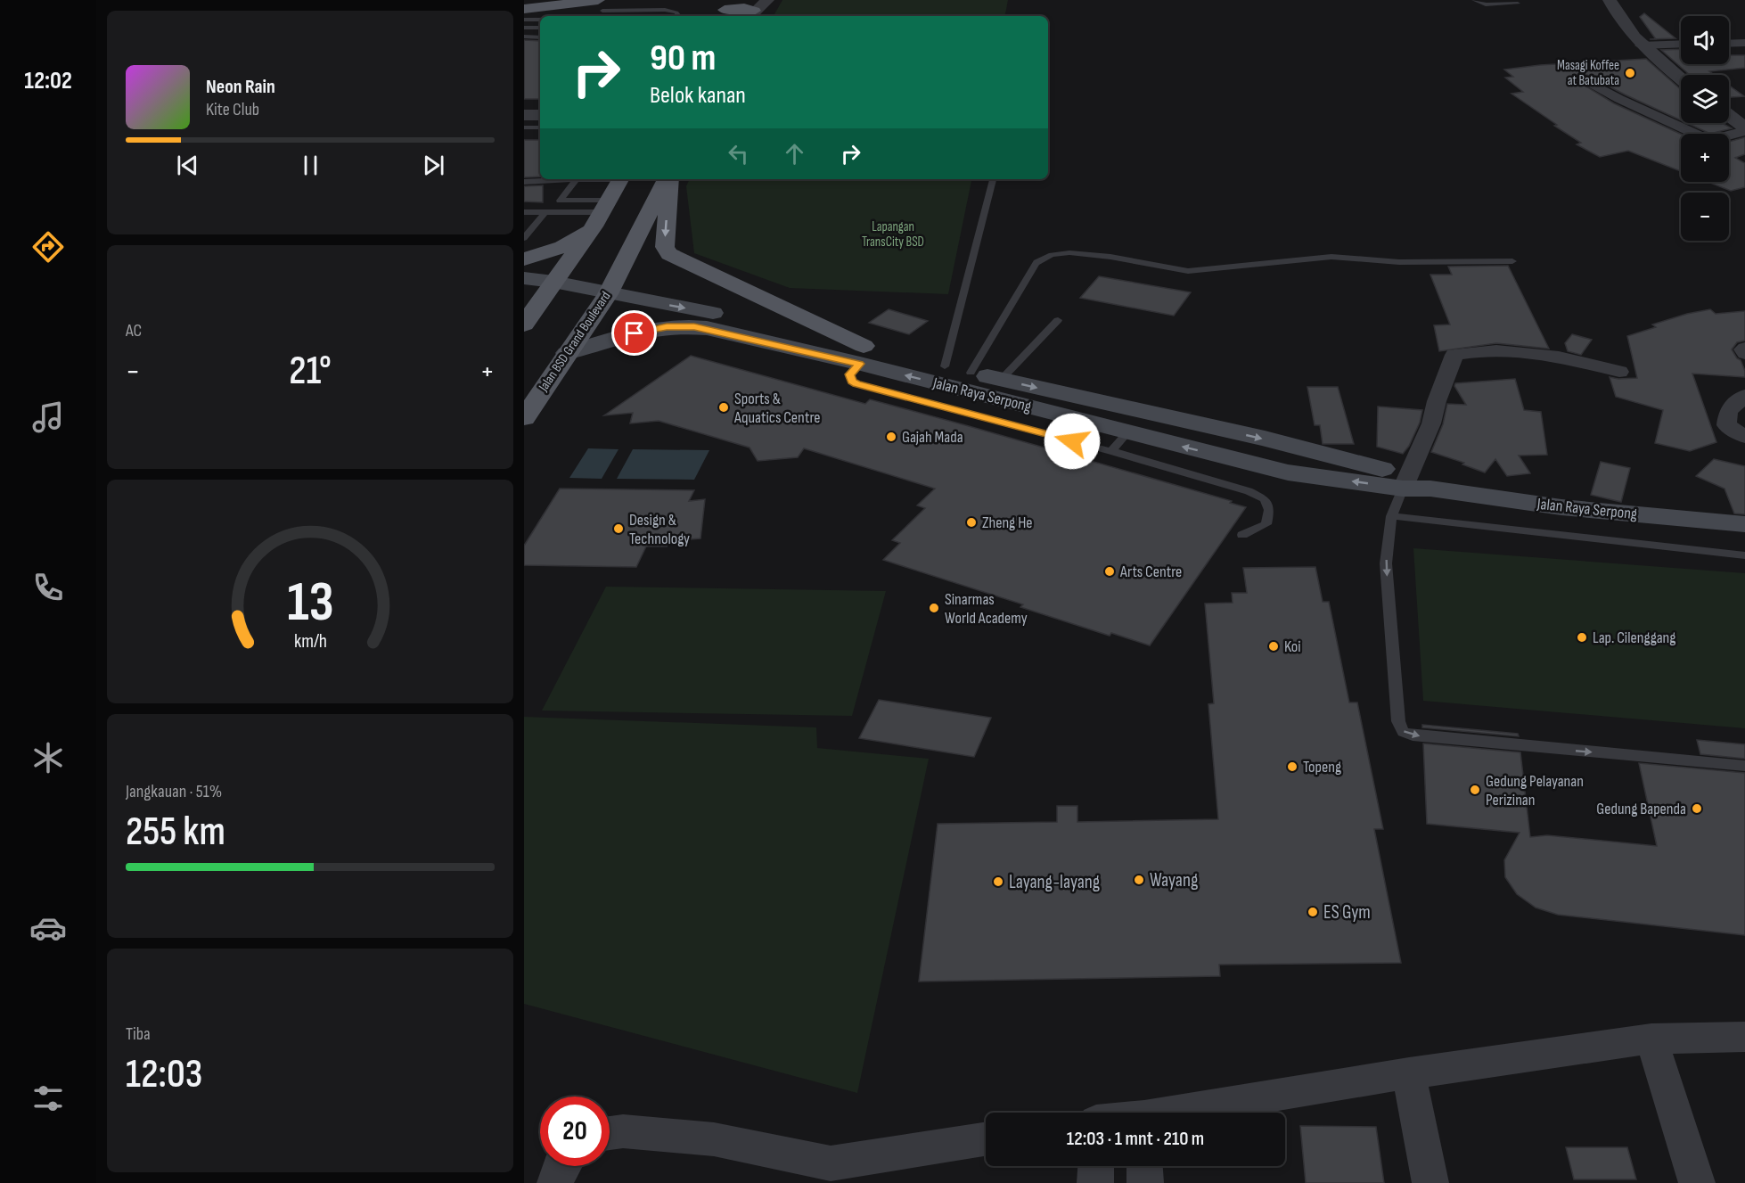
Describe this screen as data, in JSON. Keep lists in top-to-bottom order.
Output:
{
  "streets": {
    "main road": ["Jalan BSD Grand Boulevard", "Jalan Raya Serpong"]
  },
  "crossings": [
    ["Jalan BSD Grand Boulevard", "Jalan Raya Serpong"]
  ],
  "parks": ["Lapangan TransCity BSD"],
  "places": [
    "Masagi Koffee at Batubata",
    "Sports & Aquatics Centre",
    "Gajah Mada",
    "Zheng He",
    "Design & Technology",
    "Arts Centre",
    "Sinarmas World Academy",
    "Lap. Cilenggang",
    "Koi",
    "Topeng",
    "Gedung Pelayanan Perizinan",
    "Gedung Bapenda",
    "Wayang",
    "Layang-layang",
    "ES Gym"
  ],
  "page": {
    "tabs": "12:02",
    "map_buttons": ["+", "−"],
    "turn": ["90 m", "Belok kanan"],
    "song": ["Neon Rain", "Kite Club"],
    "tile": [
      "AC",
      ["Jangkauan · 51%", "255 km"],
      ["Tiba", "12:03"]
    ],
    "heat": ["−", "21°", "+"],
    "limit": "20",
    "trip": "12:03 · 1 mnt · 210 m",
    "gauge": ["13", "km/h"]
  }
}
